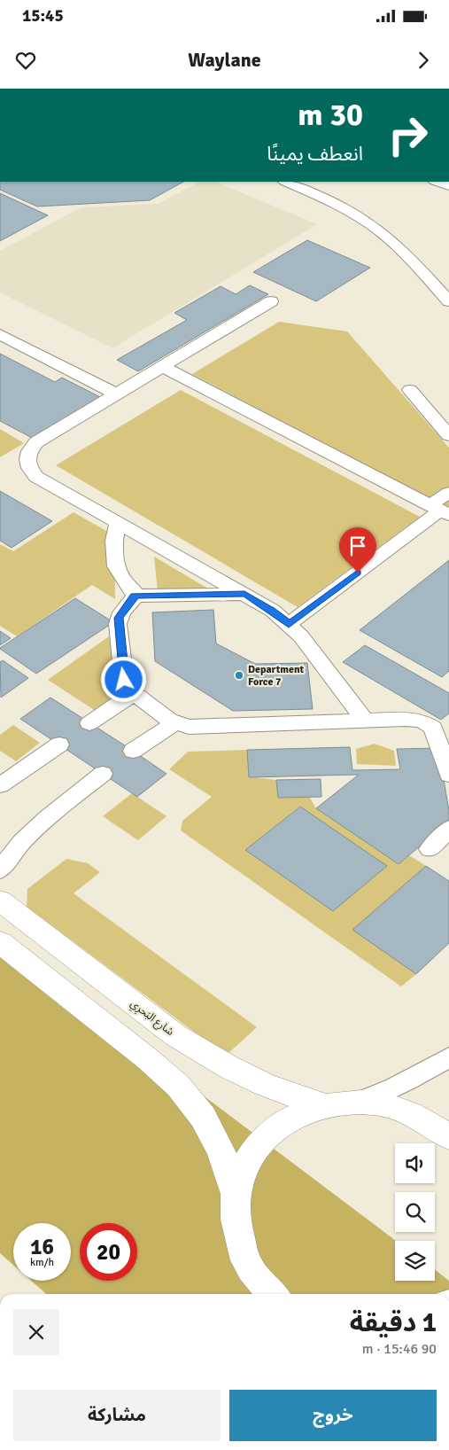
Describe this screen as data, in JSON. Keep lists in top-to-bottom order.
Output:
{
  "streets": {
    "street": ["شارع البَحرِي"]
  },
  "places": ["Department Force 7"],
  "page": {
    "status": "15:45",
    "header": "Waylane",
    "turn": ["30 m", "انعطف يمينًا"],
    "speed": "16 km/h",
    "limit": "20",
    "heading": ["1 دقيقة", "90 m · 15:46"],
    "buttons": ["خروج", "مشاركة"]
  }
}
